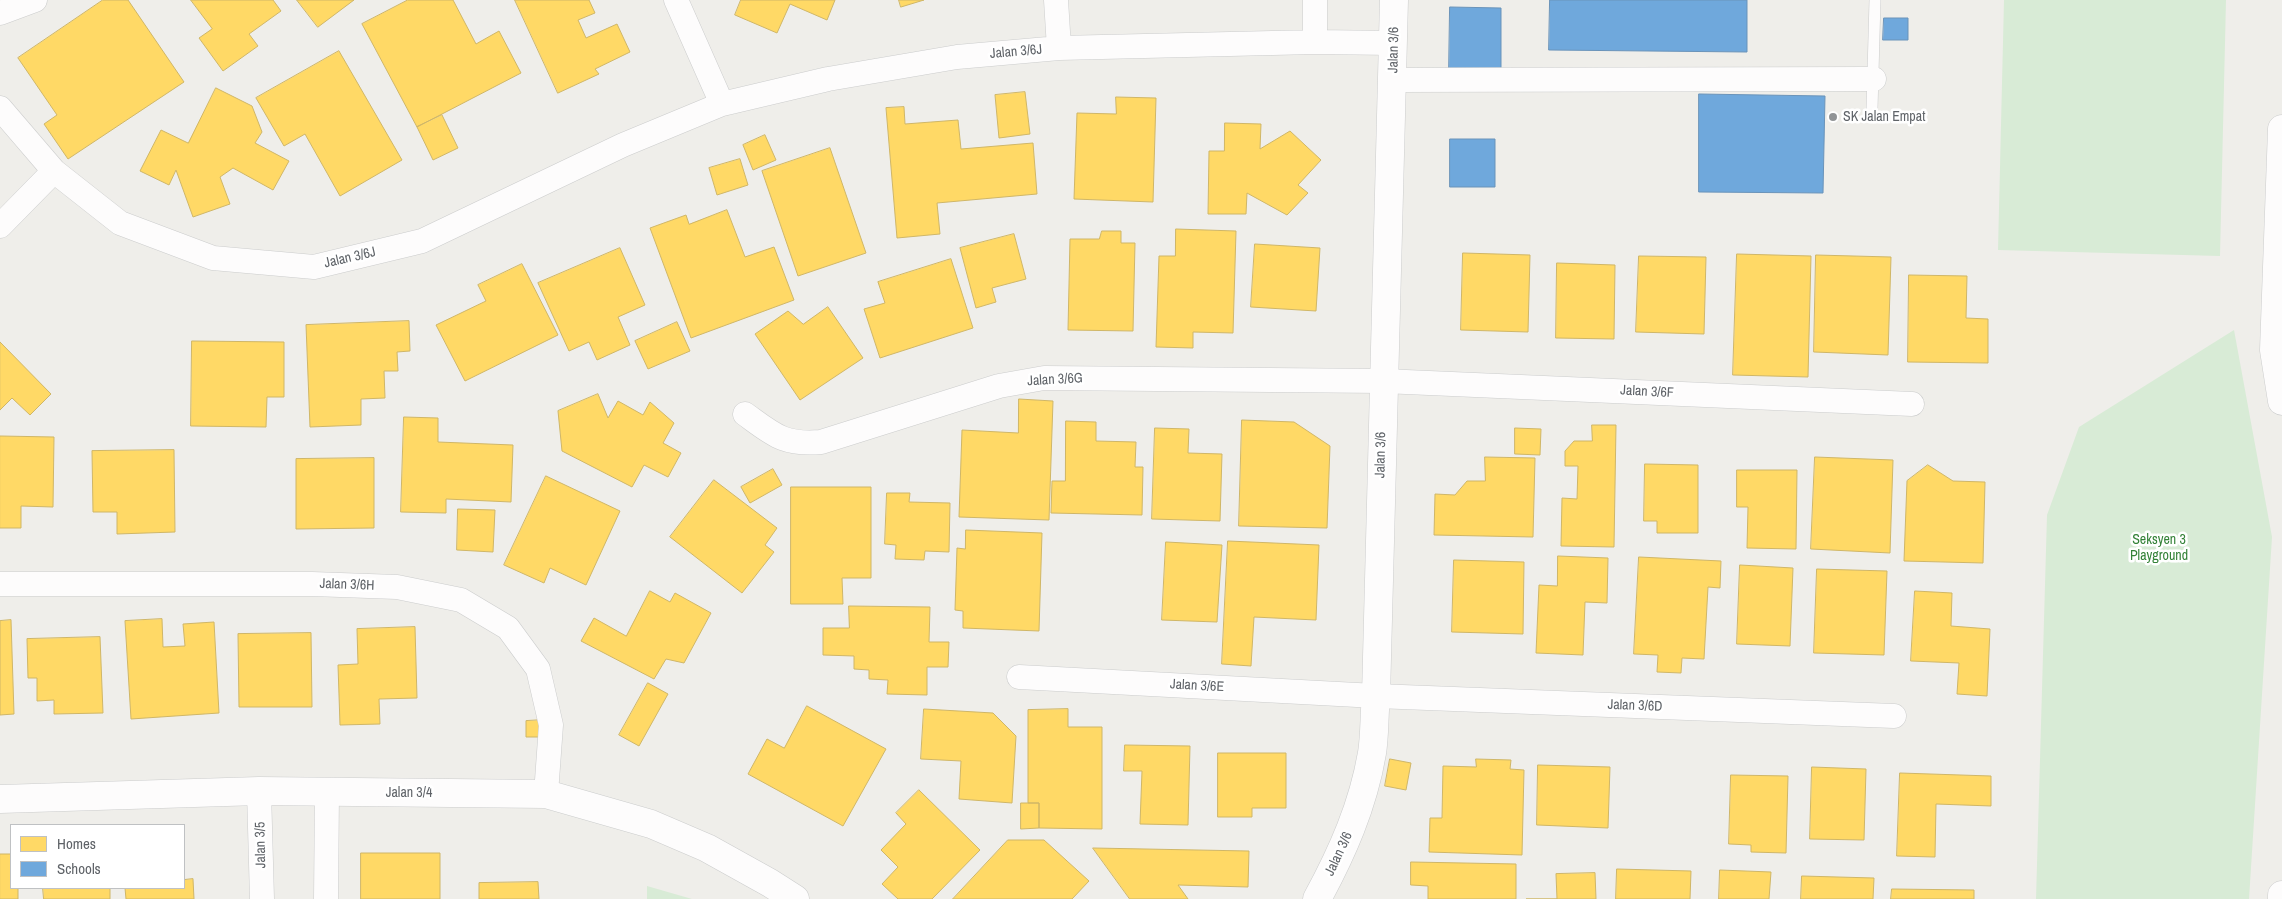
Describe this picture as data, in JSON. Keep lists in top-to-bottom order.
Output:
{
  "streets": {
    "street": [
      "Jalan 3/6",
      "Jalan 3/6J",
      "Jalan 3/6G",
      "Jalan 3/6F",
      "Jalan 3/6H",
      "Jalan 3/6E",
      "Jalan 3/6D",
      "Jalan 3/4",
      "Jalan 3/5"
    ]
  },
  "crossings": [
    ["Jalan 3/6", "Jalan 3/6J"],
    ["Jalan 3/6", "Jalan 3/6G"],
    ["Jalan 3/6", "Jalan 3/6F"],
    ["Jalan 3/6", "Jalan 3/6E"],
    ["Jalan 3/6", "Jalan 3/6D"],
    ["Jalan 3/6G", "Jalan 3/6F"],
    ["Jalan 3/6H", "Jalan 3/4"],
    ["Jalan 3/6E", "Jalan 3/6D"],
    ["Jalan 3/4", "Jalan 3/5"]
  ],
  "parks": ["Seksyen 3 Playground"],
  "places": ["SK Jalan Empat"],
  "legend": ["Homes", "Schools"]
}
